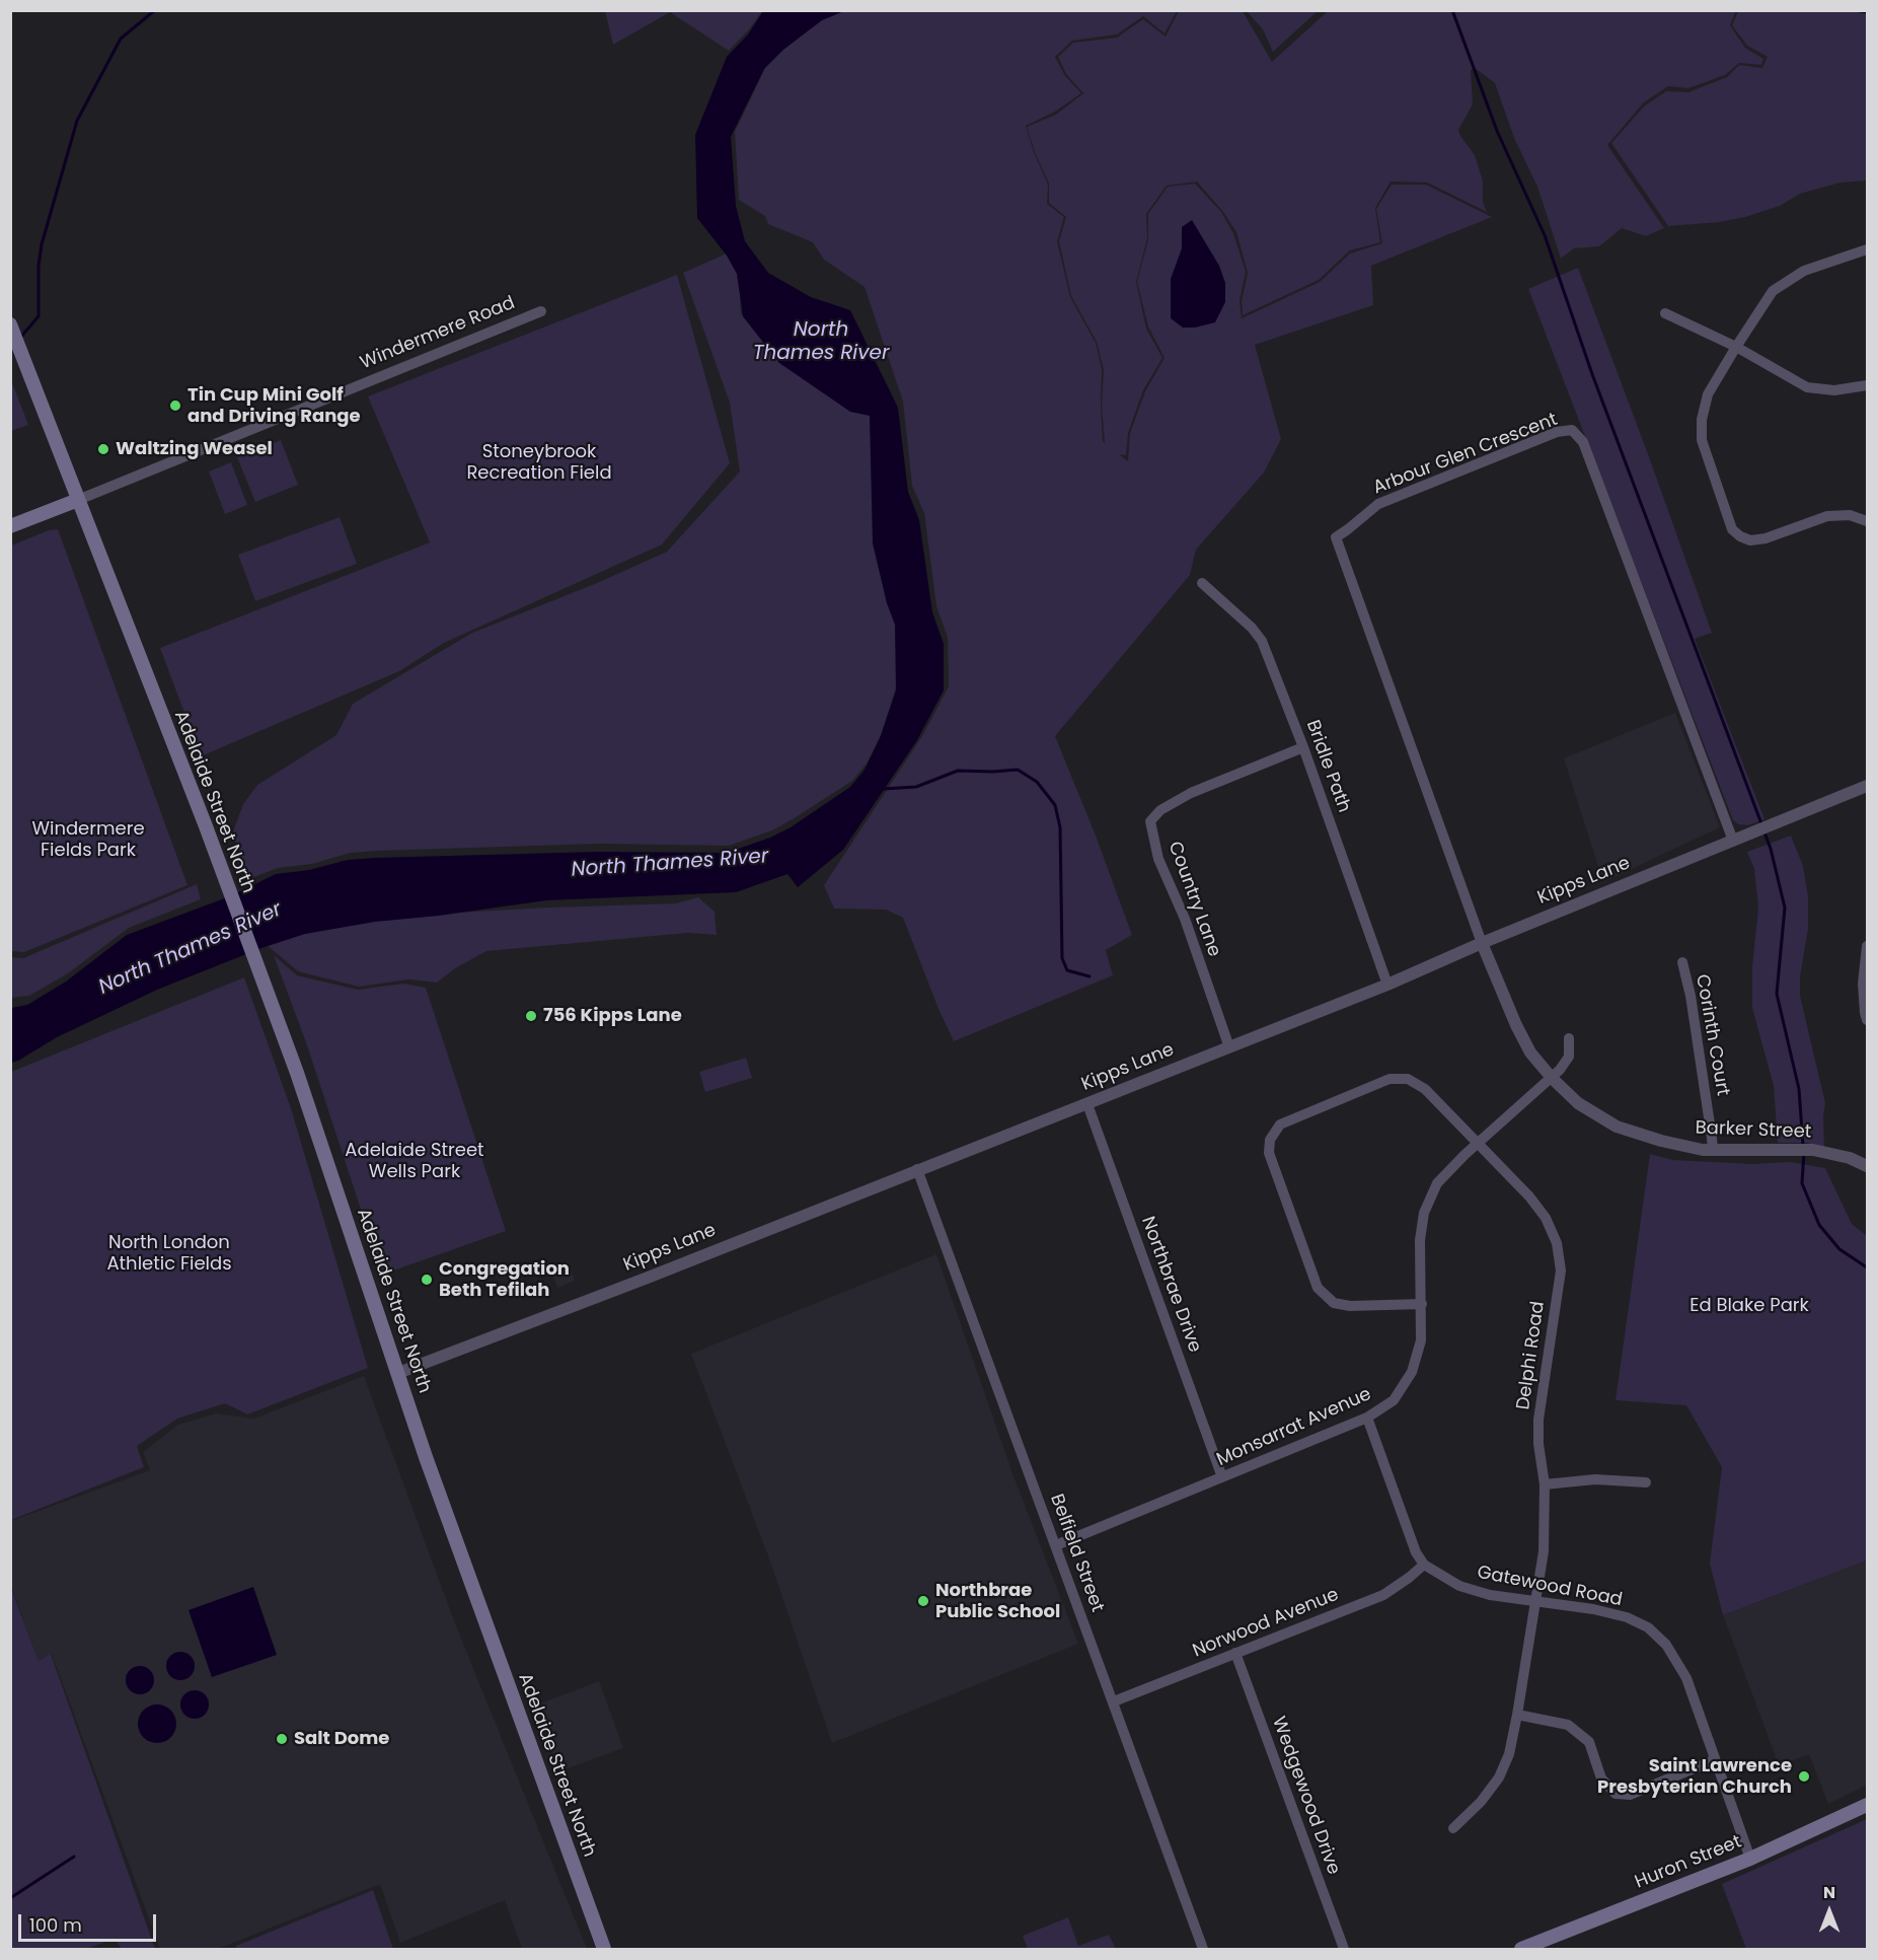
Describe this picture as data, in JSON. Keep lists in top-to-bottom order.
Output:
{
  "streets": {
    "main road": ["Windermere Road", "Adelaide Street North", "Huron Street"],
    "street": [
      "Arbour Glen Crescent",
      "Bridle Path",
      "Kipps Lane",
      "Country Lane",
      "Corinth Court",
      "Barker Street",
      "Northbrae Drive",
      "Delphi Road",
      "Monsarrat Avenue",
      "Belfield Street",
      "Gatewood Road",
      "Norwood Avenue",
      "Wedgewood Drive"
    ]
  },
  "crossings": [
    ["Windermere Road", "Adelaide Street North"],
    ["Arbour Glen Crescent", "Kipps Lane"],
    ["Arbour Glen Crescent", "Barker Street"],
    ["Bridle Path", "Kipps Lane"],
    ["Bridle Path", "Country Lane"],
    ["Adelaide Street North", "Kipps Lane"],
    ["Kipps Lane", "Country Lane"],
    ["Kipps Lane", "Barker Street"],
    ["Kipps Lane", "Northbrae Drive"],
    ["Kipps Lane", "Belfield Street"],
    ["Corinth Court", "Barker Street"],
    ["Barker Street", "Monsarrat Avenue"],
    ["Northbrae Drive", "Monsarrat Avenue"],
    ["Delphi Road", "Monsarrat Avenue"],
    ["Delphi Road", "Gatewood Road"],
    ["Monsarrat Avenue", "Belfield Street"],
    ["Belfield Street", "Norwood Avenue"],
    ["Gatewood Road", "Norwood Avenue"],
    ["Gatewood Road", "Huron Street"],
    ["Norwood Avenue", "Wedgewood Drive"]
  ],
  "water": ["North Thames River"],
  "parks": [
    "Stoneybrook Recreation Field",
    "Windermere Fields Park",
    "Adelaide Street Wells Park",
    "North London Athletic Fields",
    "Ed Blake Park"
  ],
  "places": [
    "Tin Cup Mini Golf and Driving Range",
    "Waltzing Weasel",
    "756 Kipps Lane",
    "Congregation Beth Tefilah",
    "Northbrae Public School",
    "Salt Dome",
    "Saint Lawrence Presbyterian Church"
  ],
  "scale_bar": "100 m",
  "north": "top"
}
